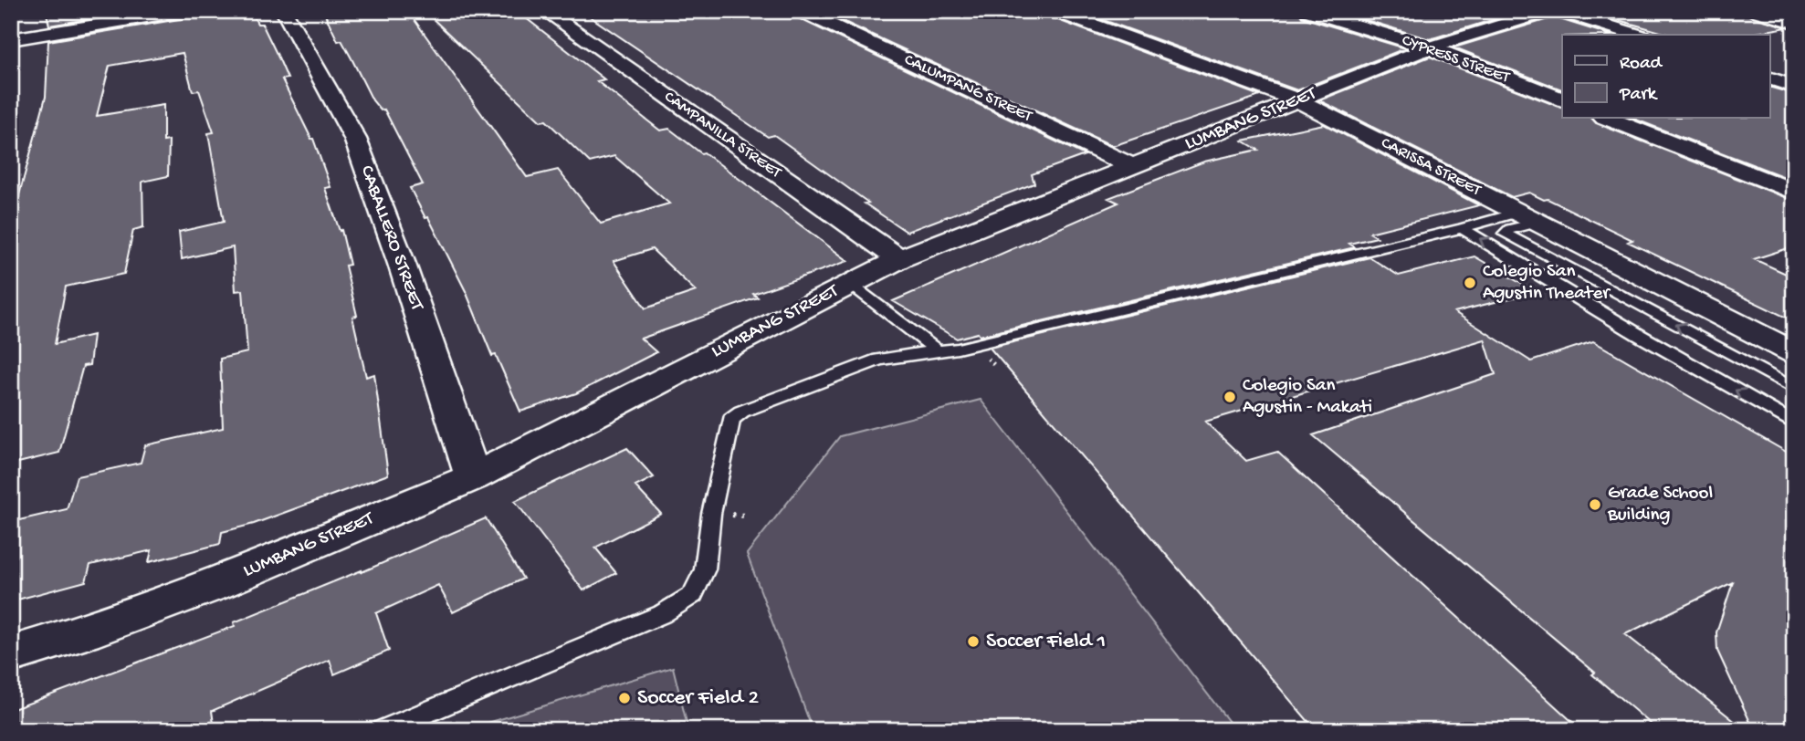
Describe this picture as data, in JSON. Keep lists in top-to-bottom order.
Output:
{
  "streets": {
    "street": [
      "CYPRESS STREET",
      "CALUMPANG STREET",
      "LUMBANG STREET",
      "CAMPANILLA STREET",
      "CARISSA STREET",
      "CABALLERO STREET"
    ]
  },
  "crossings": [
    ["CYPRESS STREET", "LUMBANG STREET"],
    ["CALUMPANG STREET", "LUMBANG STREET"],
    ["LUMBANG STREET", "CAMPANILLA STREET"],
    ["LUMBANG STREET", "CARISSA STREET"],
    ["LUMBANG STREET", "CABALLERO STREET"]
  ],
  "places": [
    "Colegio San Agustin Theater",
    "Colegio San Agustin - Makati",
    "Grade School Building",
    "Soccer Field 1",
    "Soccer Field 2"
  ],
  "legend": ["Road", "Park"]
}
